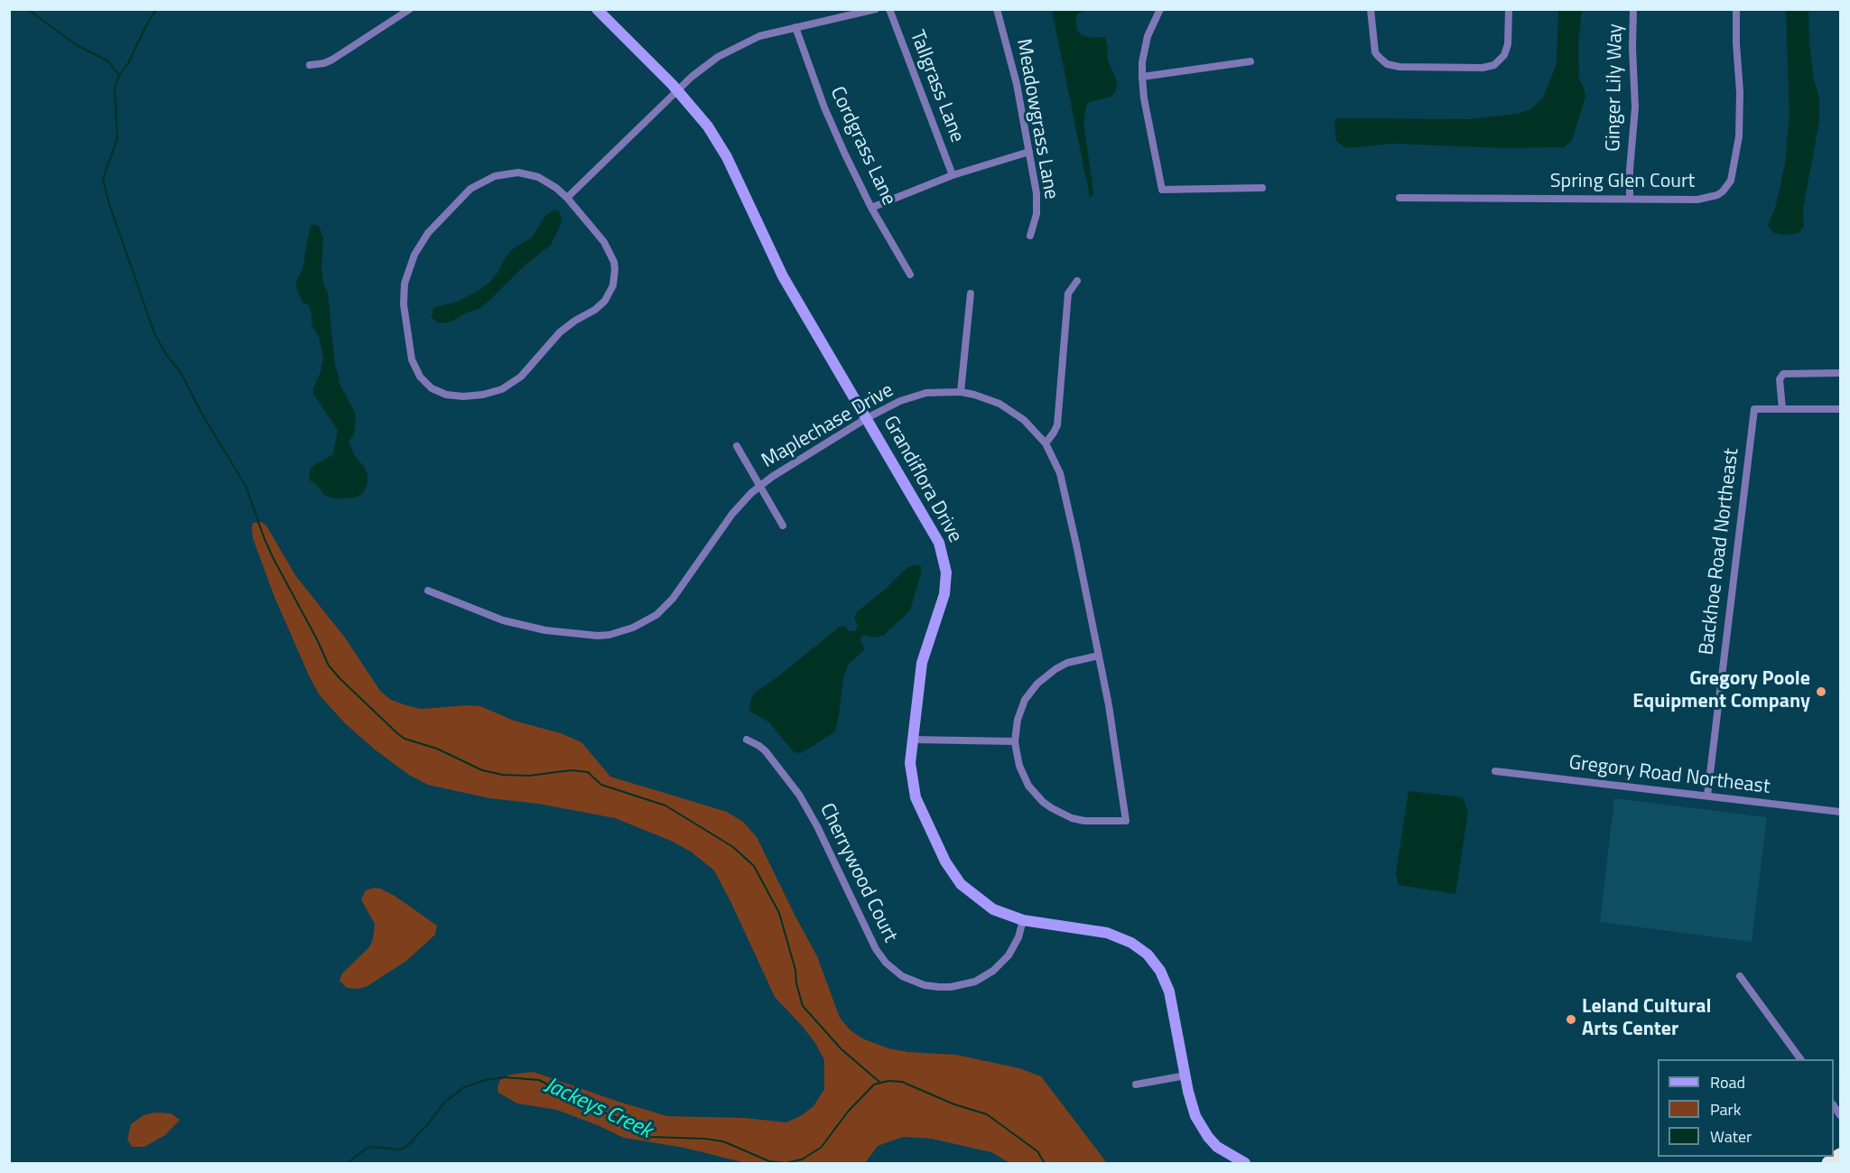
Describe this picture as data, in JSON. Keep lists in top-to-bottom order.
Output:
{
  "streets": {
    "street": [
      "Tallgrass Lane",
      "Ginger Lily Way",
      "Meadowgrass Lane",
      "Cordgrass Lane",
      "Spring Glen Court",
      "Maplechase Drive",
      "Grandiflora Drive",
      "Backhoe Road Northeast",
      "Gregory Road Northeast",
      "Cherrywood Court"
    ]
  },
  "crossings": [
    ["Ginger Lily Way", "Spring Glen Court"],
    ["Maplechase Drive", "Grandiflora Drive"],
    ["Grandiflora Drive", "Cherrywood Court"],
    ["Backhoe Road Northeast", "Gregory Road Northeast"]
  ],
  "water": ["Jackeys Creek"],
  "places": ["Gregory Poole Equipment Company", "Leland Cultural Arts Center"],
  "legend": ["Road", "Park", "Water"]
}
